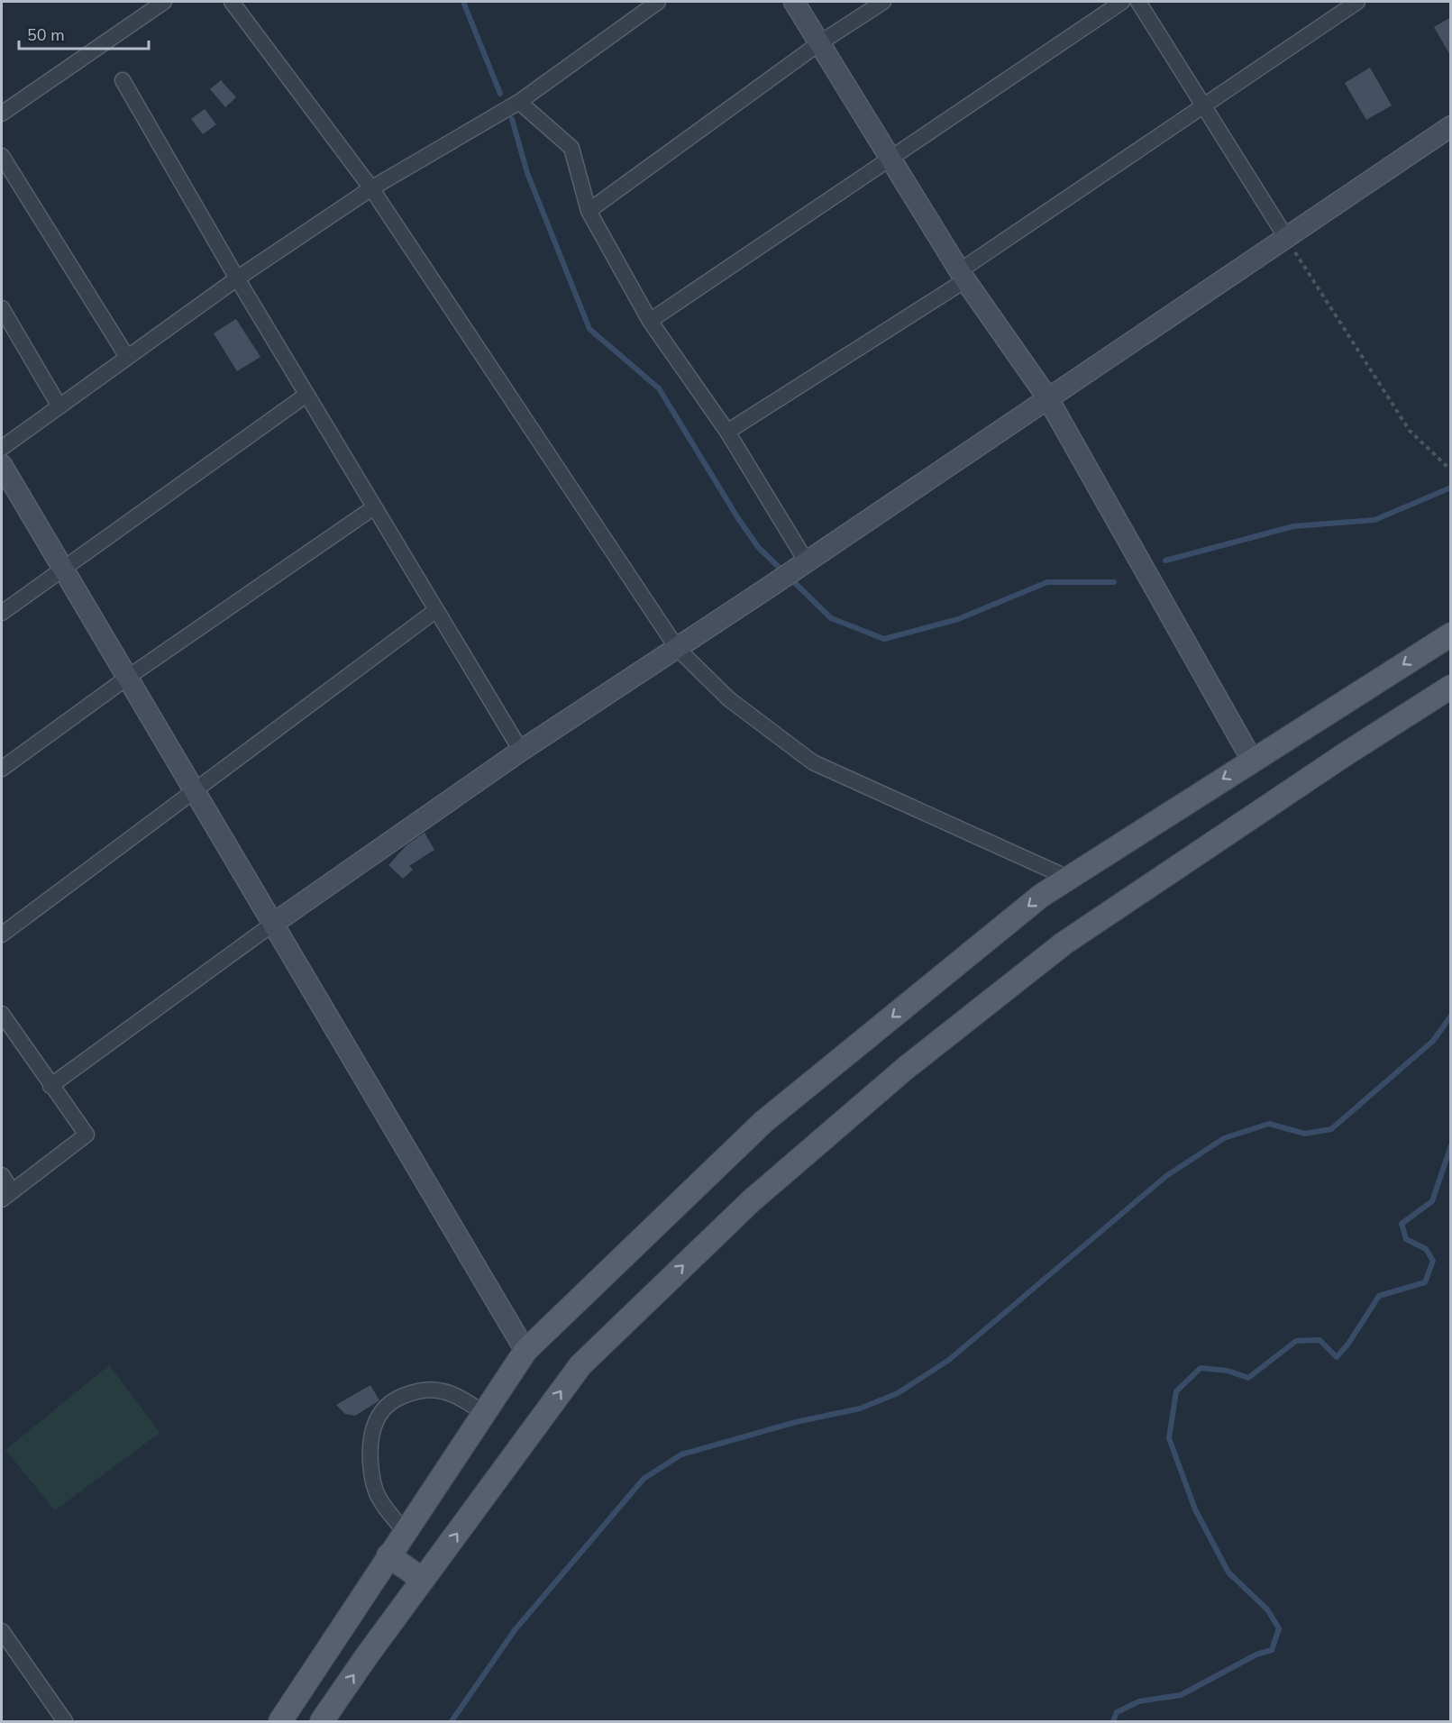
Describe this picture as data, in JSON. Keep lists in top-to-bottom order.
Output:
{
  "scale_bar": "50 m"
}
